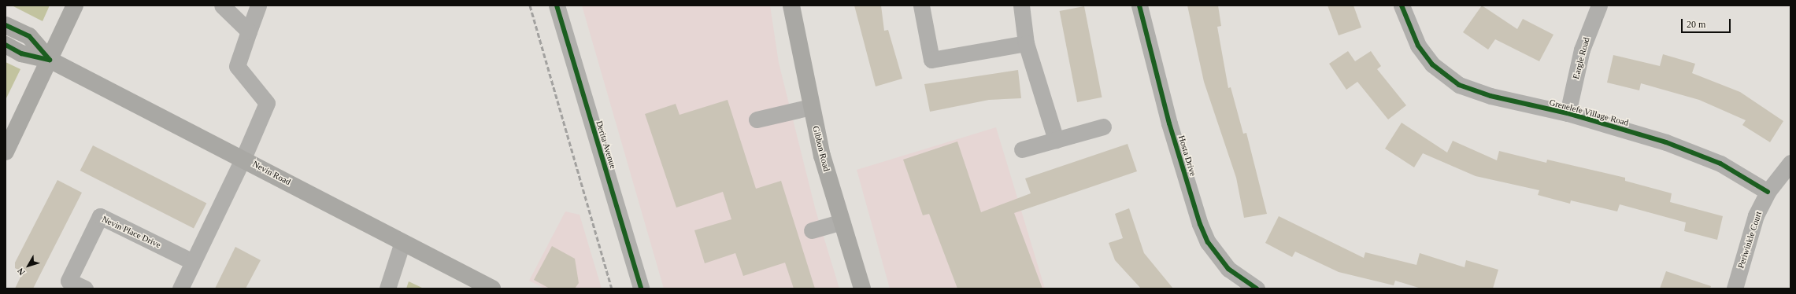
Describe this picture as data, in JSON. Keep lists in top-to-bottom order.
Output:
{
  "streets": {
    "main road": ["Gibbon Road", "Nevin Road"],
    "street": [
      "Eargle Road",
      "Grenelefe Village Road",
      "Derita Avenue",
      "Hosta Drive",
      "Nevin Place Drive",
      "Periwinkle Court"
    ]
  },
  "crossings": [
    ["Eargle Road", "Grenelefe Village Road"],
    ["Grenelefe Village Road", "Periwinkle Court"]
  ],
  "scale_bar": "20 m",
  "north": "bottom left"
}
